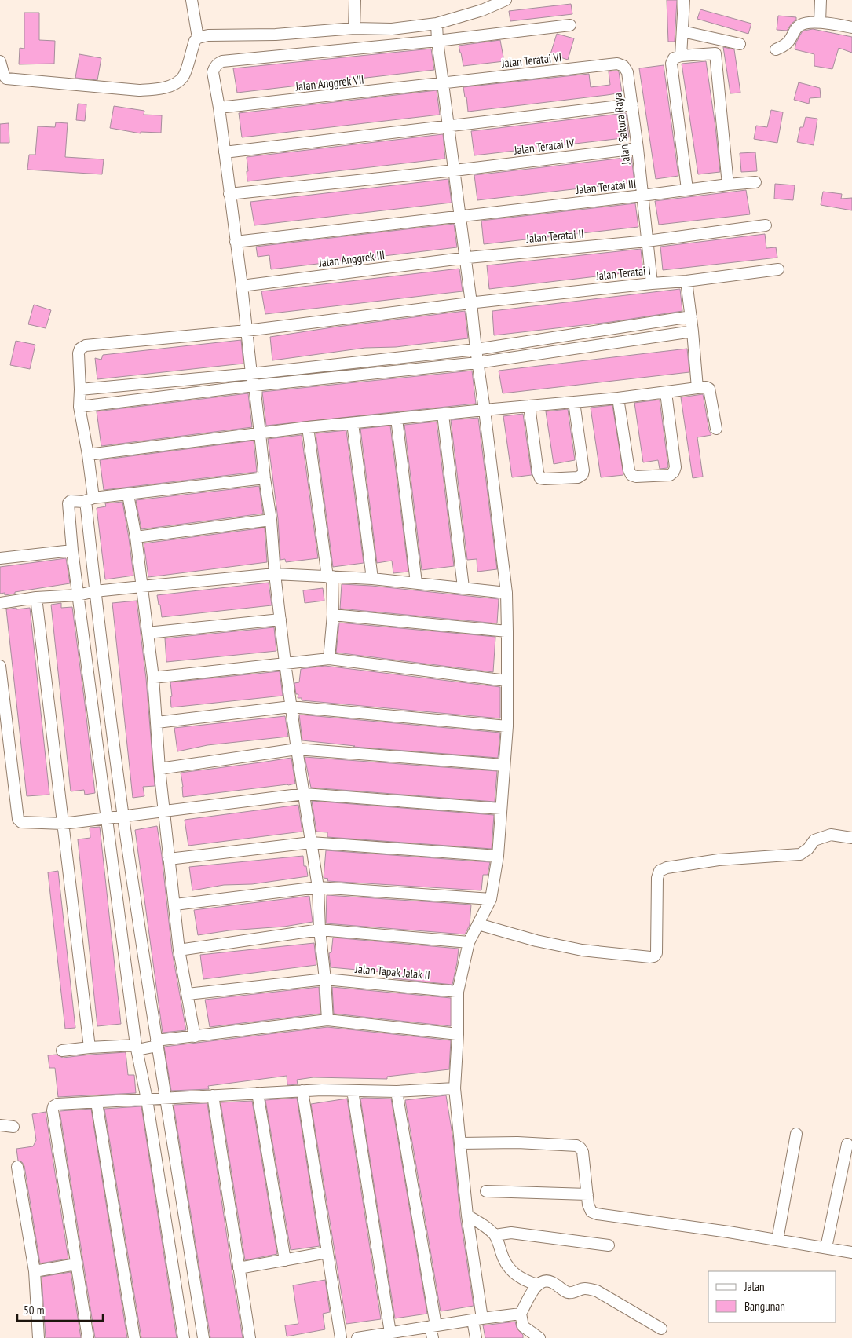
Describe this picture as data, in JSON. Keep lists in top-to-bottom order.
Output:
{
  "streets": {
    "street": [
      "Jalan Teratai VI",
      "Jalan Anggrek VII",
      "Jalan Sakura Raya",
      "Jalan Teratai IV",
      "Jalan Teratai III",
      "Jalan Teratai II",
      "Jalan Anggrek III",
      "Jalan Teratai I",
      "Jalan Tapak Jalak II"
    ]
  },
  "crossings": [
    ["Jalan Teratai VI", "Jalan Anggrek VII"],
    ["Jalan Teratai VI", "Jalan Sakura Raya"],
    ["Jalan Sakura Raya", "Jalan Teratai IV"],
    ["Jalan Sakura Raya", "Jalan Teratai III"],
    ["Jalan Sakura Raya", "Jalan Teratai II"],
    ["Jalan Sakura Raya", "Jalan Teratai I"],
    ["Jalan Teratai II", "Jalan Anggrek III"]
  ],
  "legend": ["Jalan", "Bangunan"],
  "scale_bar": "50 m"
}
